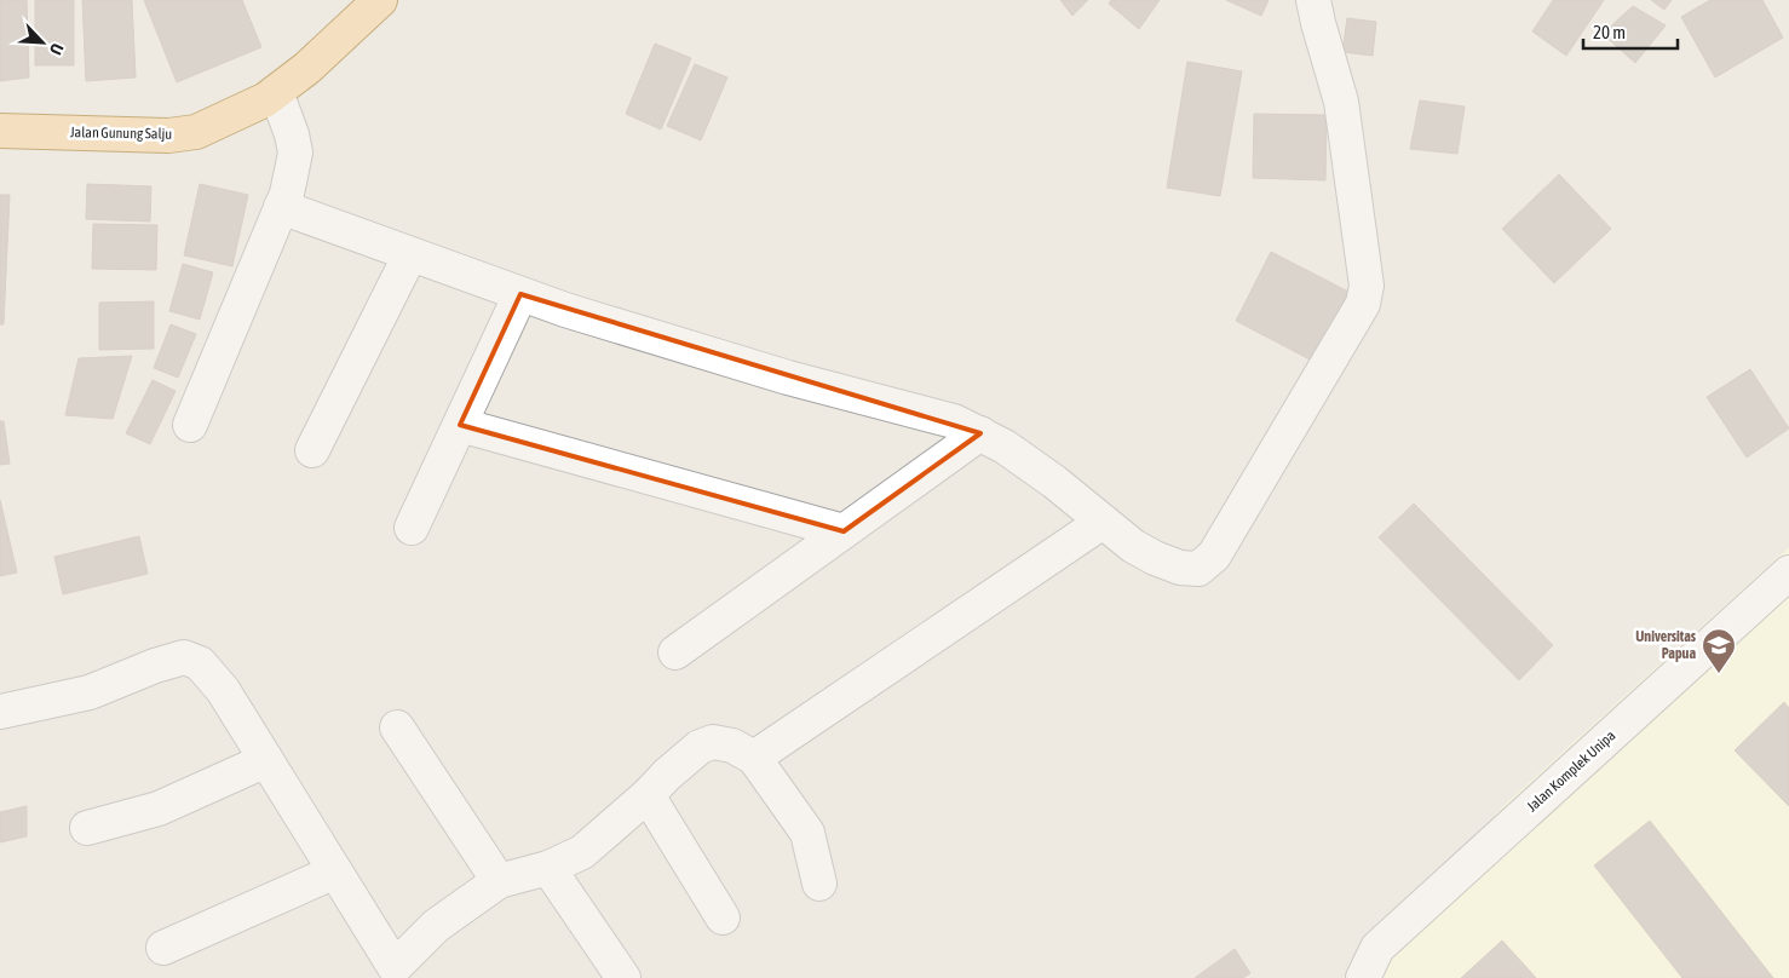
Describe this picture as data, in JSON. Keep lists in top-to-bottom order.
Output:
{
  "streets": {
    "main road": ["Jalan Gunung Salju"],
    "street": ["Jalan Komplek Unipa"]
  },
  "places": {
    "school or university": ["Universitas Papua"]
  },
  "scale_bar": "20 m",
  "north": "bottom right"
}
